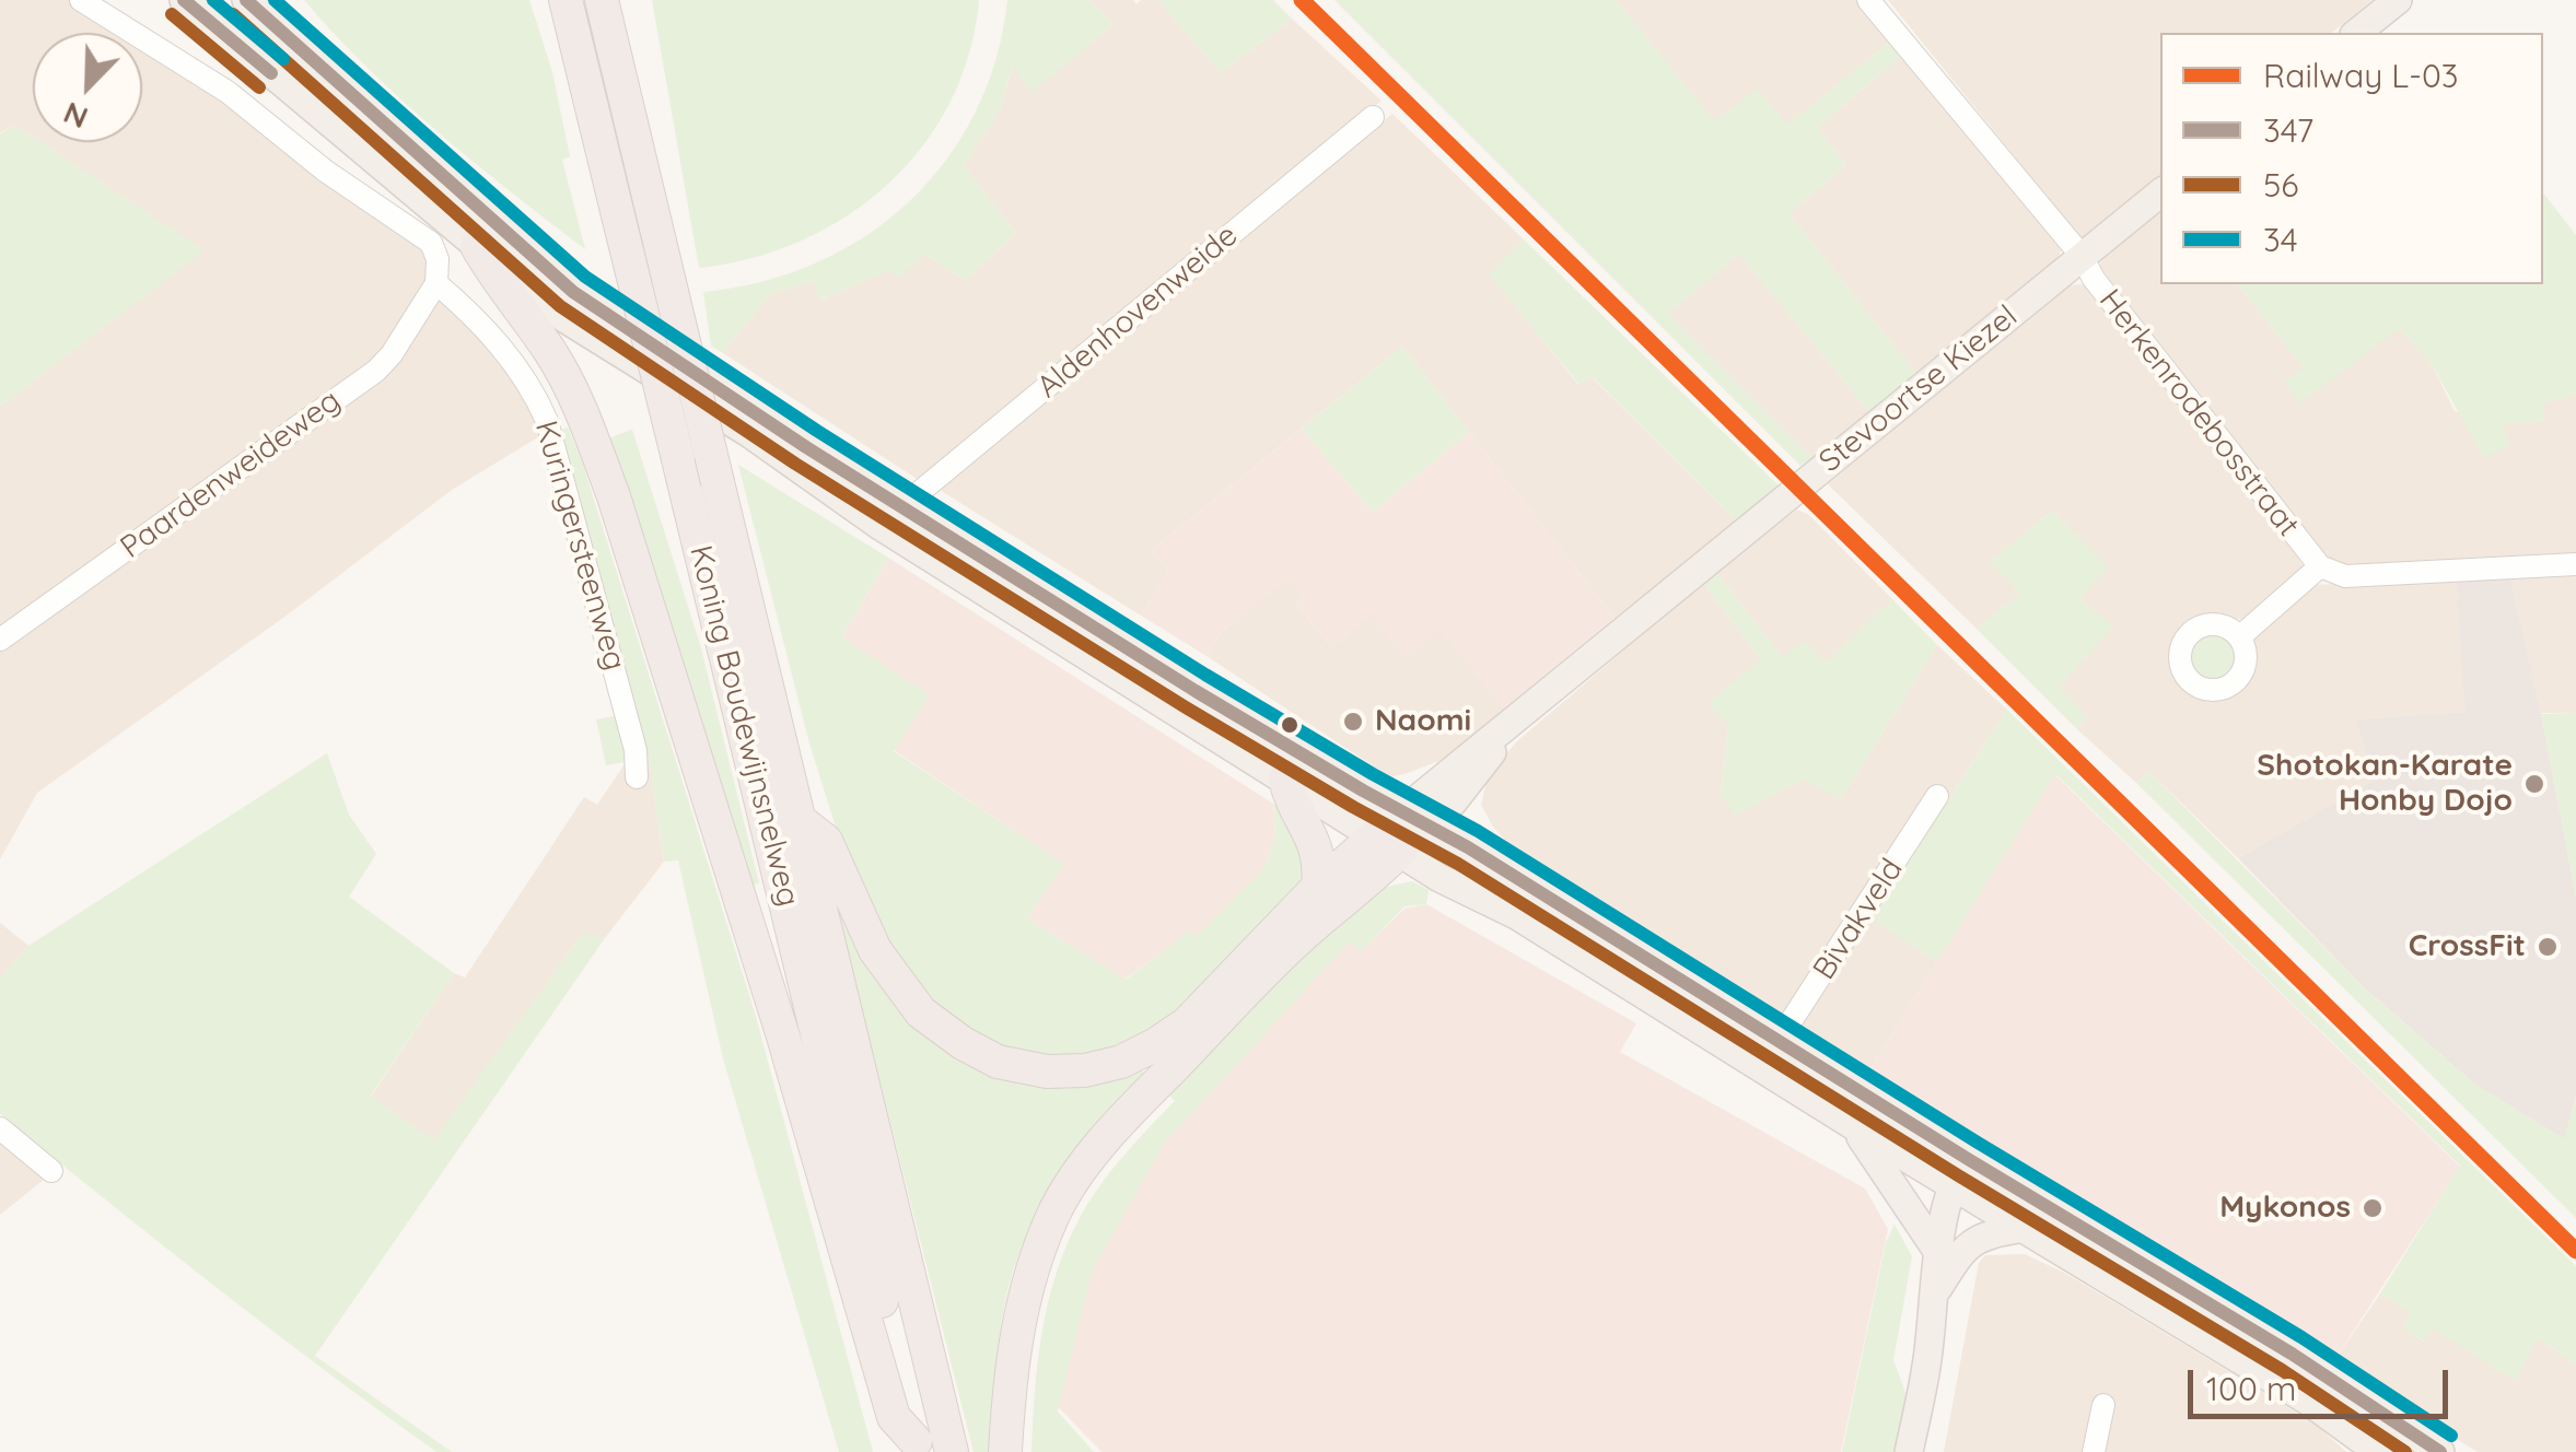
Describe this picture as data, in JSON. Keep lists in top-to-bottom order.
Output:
{
  "streets": {
    "highway": ["Koning Boudewijnsnelweg"],
    "main road": ["Stevoortse Kiezel"],
    "street": [
      "Aldenhovenweide",
      "Herkenrodebosstraat",
      "Paardenweideweg",
      "Kuringersteenweg",
      "Bivakveld"
    ]
  },
  "crossings": [
    ["Stevoortse Kiezel", "Herkenrodebosstraat"],
    ["Paardenweideweg", "Kuringersteenweg"]
  ],
  "places": [
    "Naomi",
    "Shotokan-Karate Honby Dojo",
    "CrossFit",
    "Mykonos"
  ],
  "lines": [
    "rail line L-03",
    "transit line 347",
    "transit line 34",
    "transit line 56"
  ],
  "legend": [
    "Railway L-03",
    "347",
    "56",
    "34"
  ],
  "scale_bar": "100 m",
  "north": "bottom left"
}
